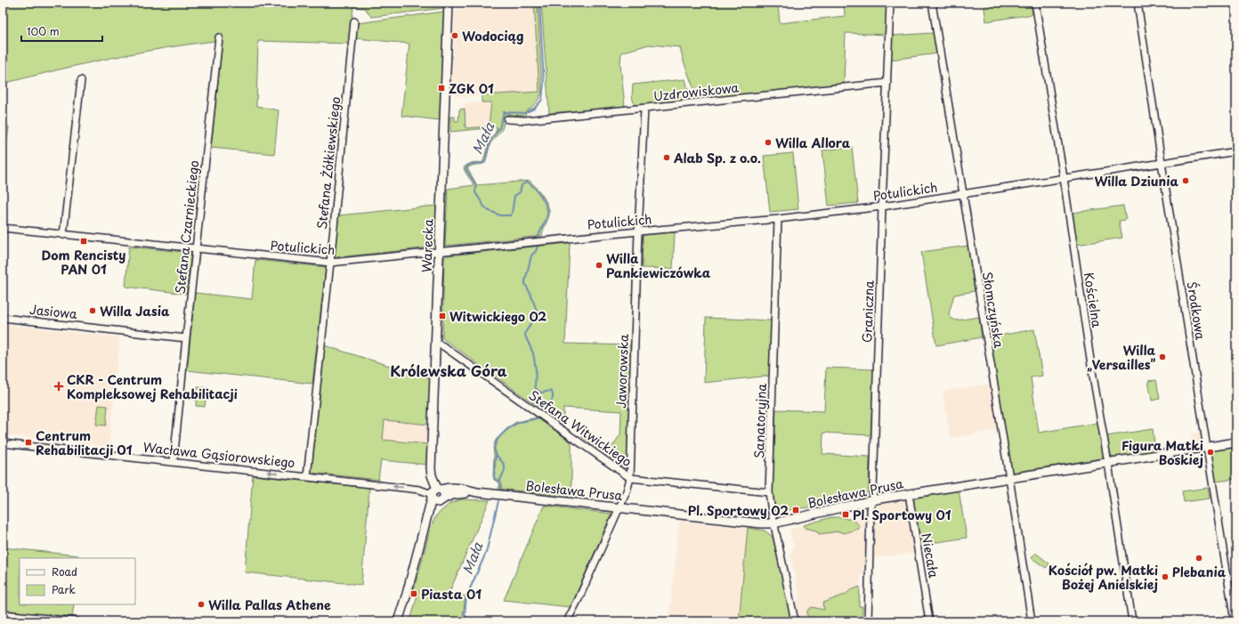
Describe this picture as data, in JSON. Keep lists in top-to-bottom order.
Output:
{
  "streets": {
    "street": [
      "Uzdrowiskowa",
      "Stefana Żółkiewskiego",
      "Potulickich",
      "Stefana Czarnieckiego",
      "Warecka",
      "Kościelna",
      "Słomczyńska",
      "Środkowa",
      "Jasiowa",
      "Graniczna",
      "Jaworowska",
      "Sanatoryjna",
      "Stefana Witwickiego",
      "Wacława Gąsiorowskiego",
      "Bolesława Prusa",
      "Niecała"
    ]
  },
  "crossings": [
    ["Uzdrowiskowa", "Graniczna"],
    ["Uzdrowiskowa", "Jaworowska"],
    ["Stefana Żółkiewskiego", "Potulickich"],
    ["Stefana Żółkiewskiego", "Wacława Gąsiorowskiego"],
    ["Potulickich", "Stefana Czarnieckiego"],
    ["Potulickich", "Warecka"],
    ["Potulickich", "Kościelna"],
    ["Potulickich", "Słomczyńska"],
    ["Potulickich", "Środkowa"],
    ["Potulickich", "Graniczna"],
    ["Potulickich", "Jaworowska"],
    ["Potulickich", "Sanatoryjna"],
    ["Stefana Czarnieckiego", "Jasiowa"],
    ["Stefana Czarnieckiego", "Wacława Gąsiorowskiego"],
    ["Warecka", "Stefana Witwickiego"],
    ["Warecka", "Wacława Gąsiorowskiego"],
    ["Warecka", "Bolesława Prusa"],
    ["Kościelna", "Bolesława Prusa"],
    ["Słomczyńska", "Bolesława Prusa"],
    ["Środkowa", "Bolesława Prusa"],
    ["Graniczna", "Bolesława Prusa"],
    ["Jaworowska", "Stefana Witwickiego"],
    ["Jaworowska", "Bolesława Prusa"],
    ["Sanatoryjna", "Stefana Witwickiego"],
    ["Sanatoryjna", "Bolesława Prusa"],
    ["Wacława Gąsiorowskiego", "Bolesława Prusa"],
    ["Bolesława Prusa", "Niecała"]
  ],
  "one_way": ["Wacława Gąsiorowskiego"],
  "districts": ["Królewska Góra"],
  "water": ["Mała"],
  "places": {
    "other": [
      "Wodociąg",
      "Willa Allora",
      "Alab Sp. z o.o.",
      "Willa Dziunia",
      "Willa Pankiewiczówka",
      "Willa Jasia",
      "Willa „Versailles”",
      "Figura Matki Boskiej",
      "Plebania",
      "Kościół pw. Matki Bożej Anielskiej",
      "Willa Pallas Athene"
    ],
    "transit": [
      "ZGK 01",
      "Dom Rencisty PAN 01",
      "Witwickiego 02",
      "Centrum Rehabilitacji 01",
      "Pl. Sportowy 02",
      "Pl. Sportowy 01",
      "Piasta 01"
    ],
    "health": ["CKR - Centrum Kompleksowej Rehabilitacji"]
  },
  "legend": ["Road", "Park"],
  "scale_bar": "100 m"
}
